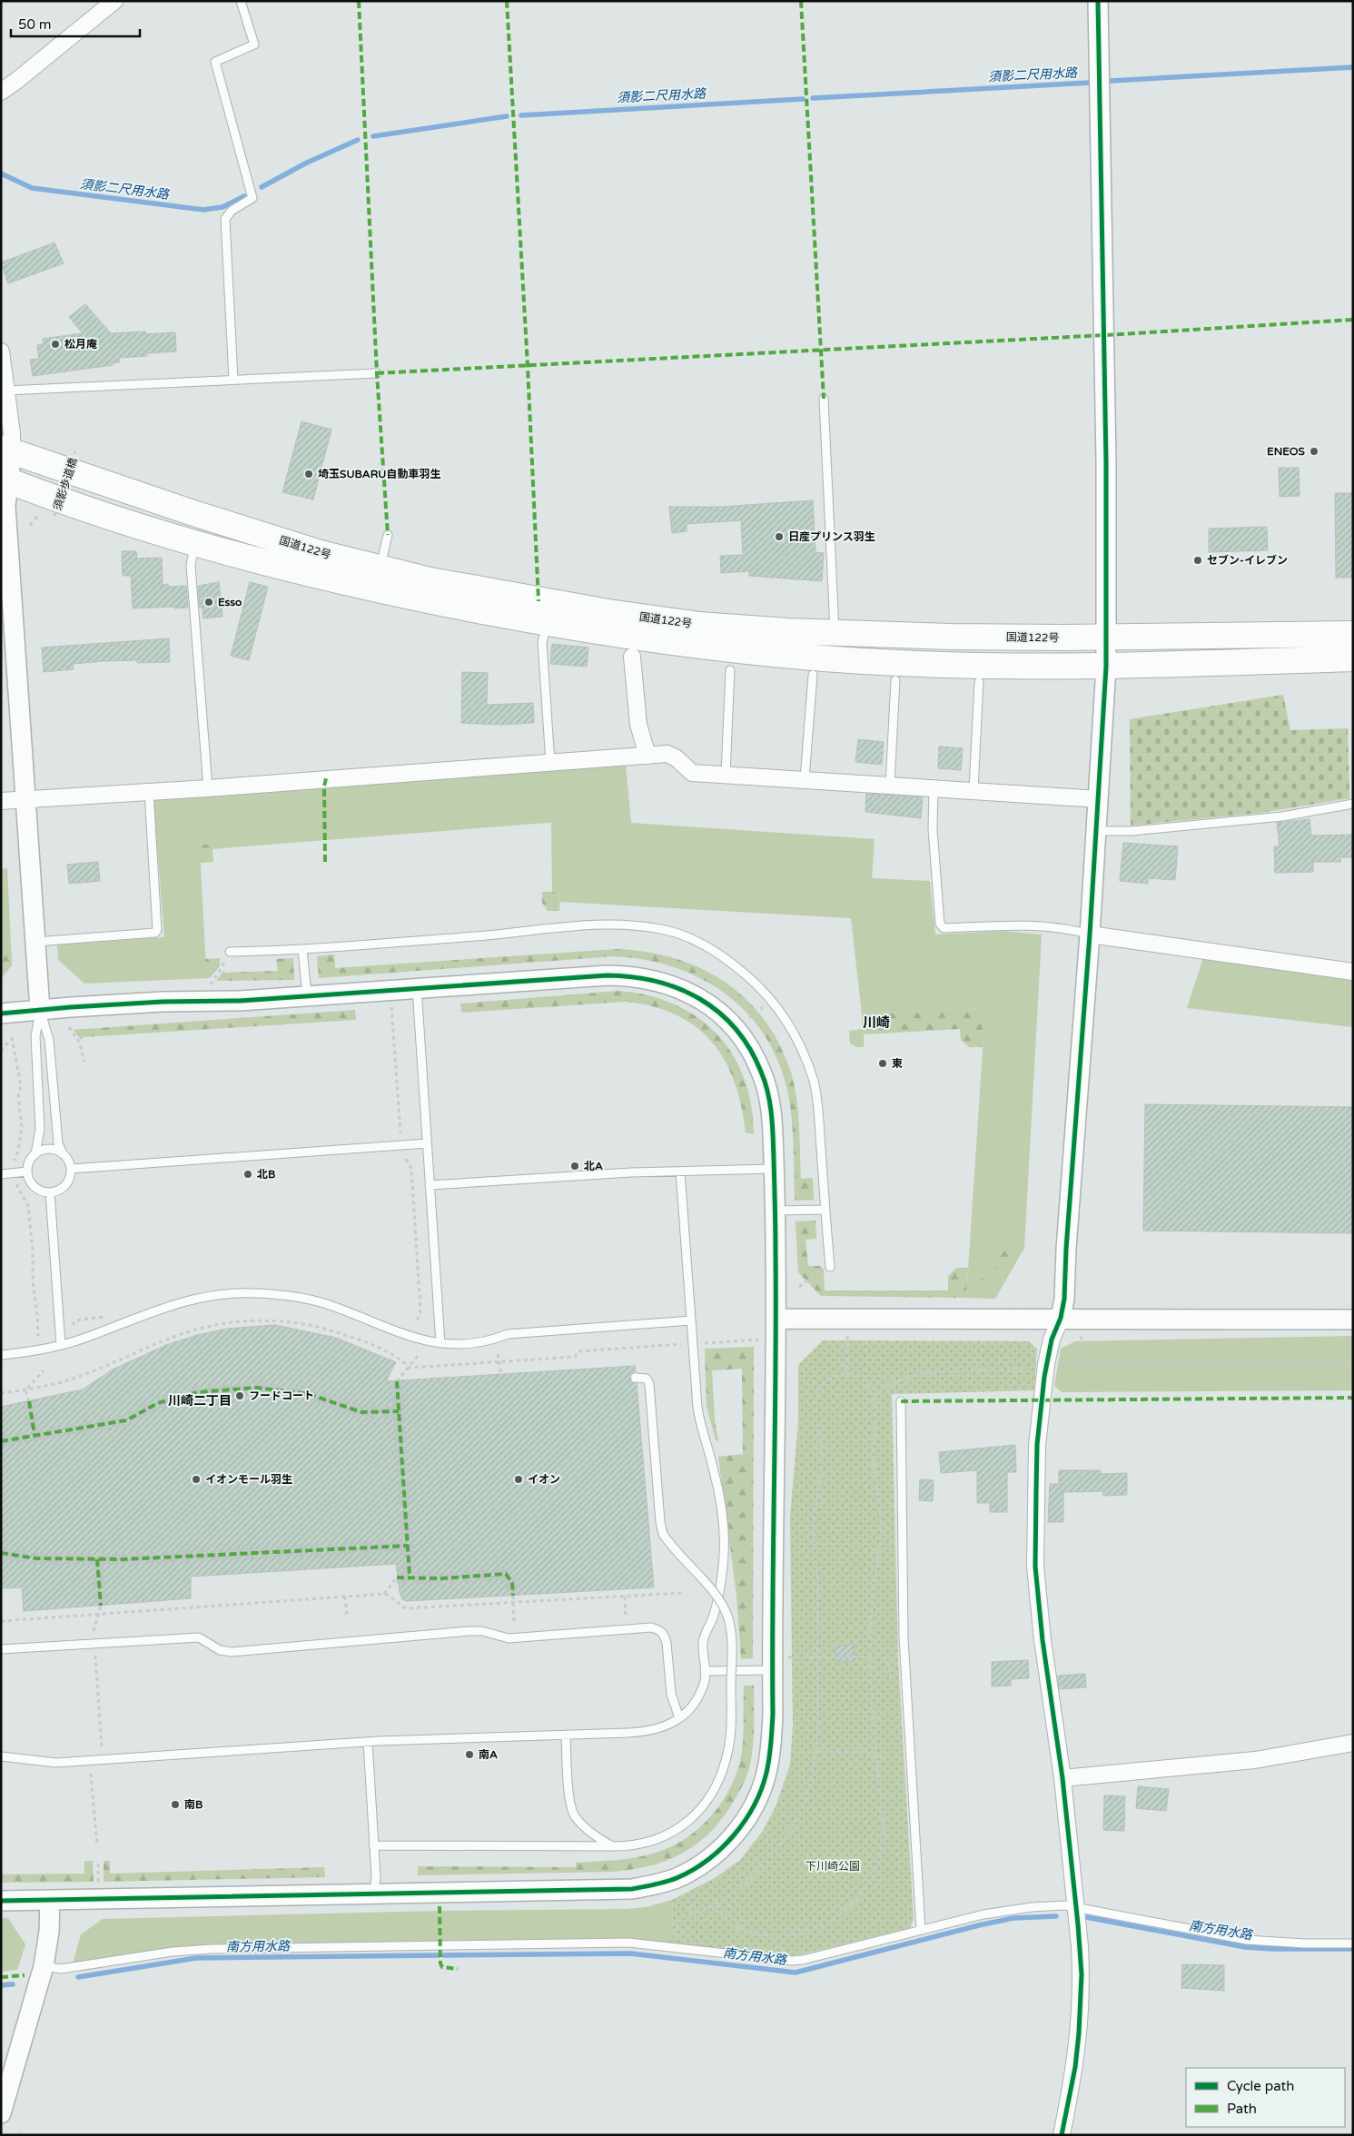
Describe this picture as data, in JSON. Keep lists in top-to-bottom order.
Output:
{
  "streets": {
    "highway": ["国道122号"],
    "path": ["須影歩道橋"]
  },
  "districts": ["川崎", "川崎二丁目"],
  "water": ["須影二尺用水路", "南方用水路"],
  "parks": ["下川崎公園"],
  "places": [
    "松月庵",
    "ENEOS",
    "埼玉SUBARU自動車羽生",
    "日産プリンス羽生",
    "セブン-イレブン",
    "Esso",
    "東",
    "北A",
    "北B",
    "フードコート",
    "イオンモール羽生",
    "イオン",
    "南A",
    "南B"
  ],
  "legend": ["Cycle path", "Path"],
  "scale_bar": "50 m"
}
